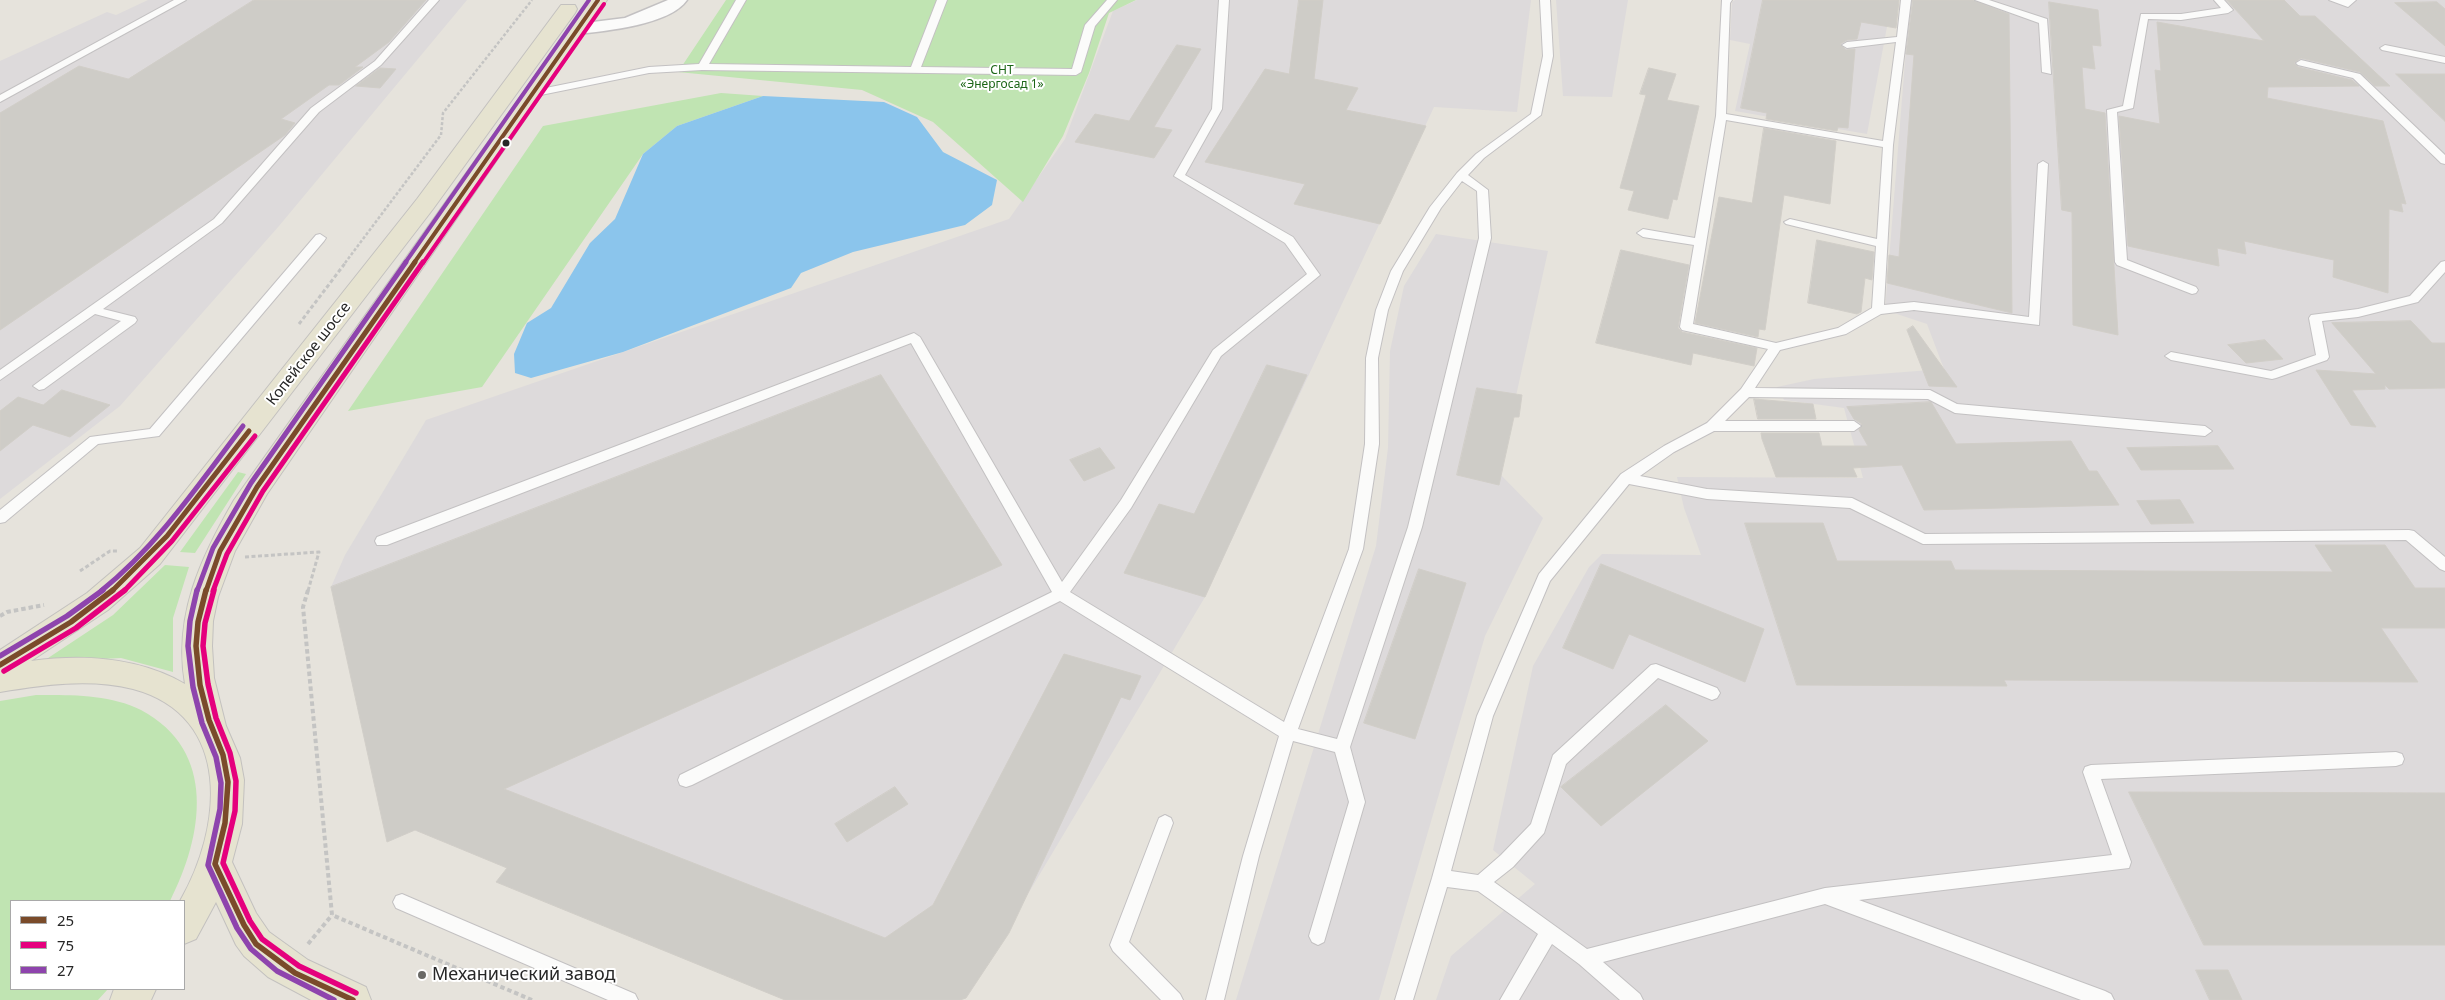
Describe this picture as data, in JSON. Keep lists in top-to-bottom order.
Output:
{
  "streets": {
    "main road": ["Копейское шоссе"]
  },
  "parks": ["СНТ «Энергосад 1»"],
  "places": ["Механический завод"],
  "lines": ["transit line 25", "transit line 27", "transit line 75"],
  "legend": ["25", "75", "27"]
}
